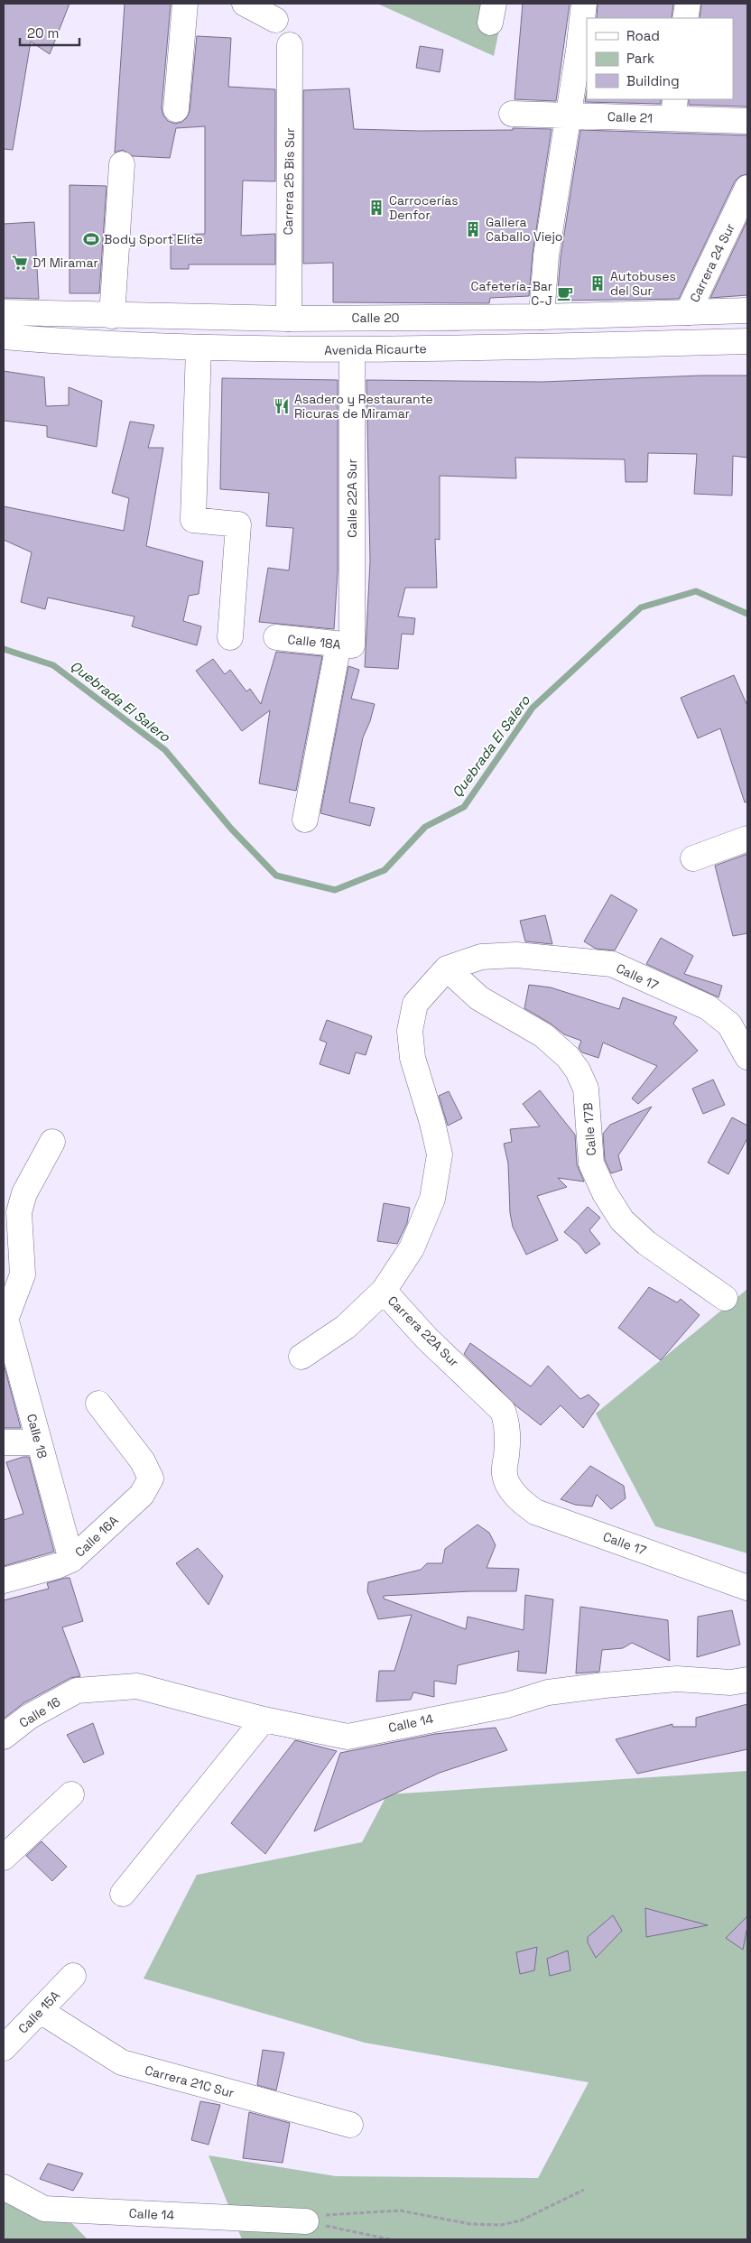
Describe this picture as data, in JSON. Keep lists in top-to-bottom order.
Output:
{
  "streets": {
    "street": [
      "Calle 21",
      "Carrera 25 Bis Sur",
      "Carrera 24 Sur",
      "Calle 20",
      "Avenida Ricaurte",
      "Calle 22A Sur",
      "Calle 18A",
      "Calle 17",
      "Calle 17B",
      "Carrera 22A Sur",
      "Calle 18",
      "Calle 16A",
      "Calle 16",
      "Calle 14",
      "Calle 15A",
      "Carrera 21C Sur"
    ]
  },
  "crossings": [
    ["Carrera 25 Bis Sur", "Calle 20"],
    ["Carrera 24 Sur", "Calle 20"],
    ["Avenida Ricaurte", "Calle 22A Sur"],
    ["Calle 22A Sur", "Calle 18A"],
    ["Calle 17", "Calle 17B"],
    ["Calle 17", "Carrera 22A Sur"],
    ["Calle 17B", "Carrera 22A Sur"],
    ["Calle 18", "Calle 16A"],
    ["Calle 16", "Calle 14"],
    ["Calle 15A", "Carrera 21C Sur"]
  ],
  "water": ["Quebrada El Salero"],
  "places": {
    "building": ["Carrocerías Denfor", "Gallera Caballo Viejo", "Autobuses del Sur"],
    "sports": ["Body Sport Elite"],
    "supermarket": ["D1 Miramar"],
    "cafe": ["Cafetería-Bar C-J"],
    "restaurant": ["Asadero y Restaurante Ricuras de Miramar"]
  },
  "legend": ["Road", "Park", "Building"],
  "scale_bar": "20 m"
}
